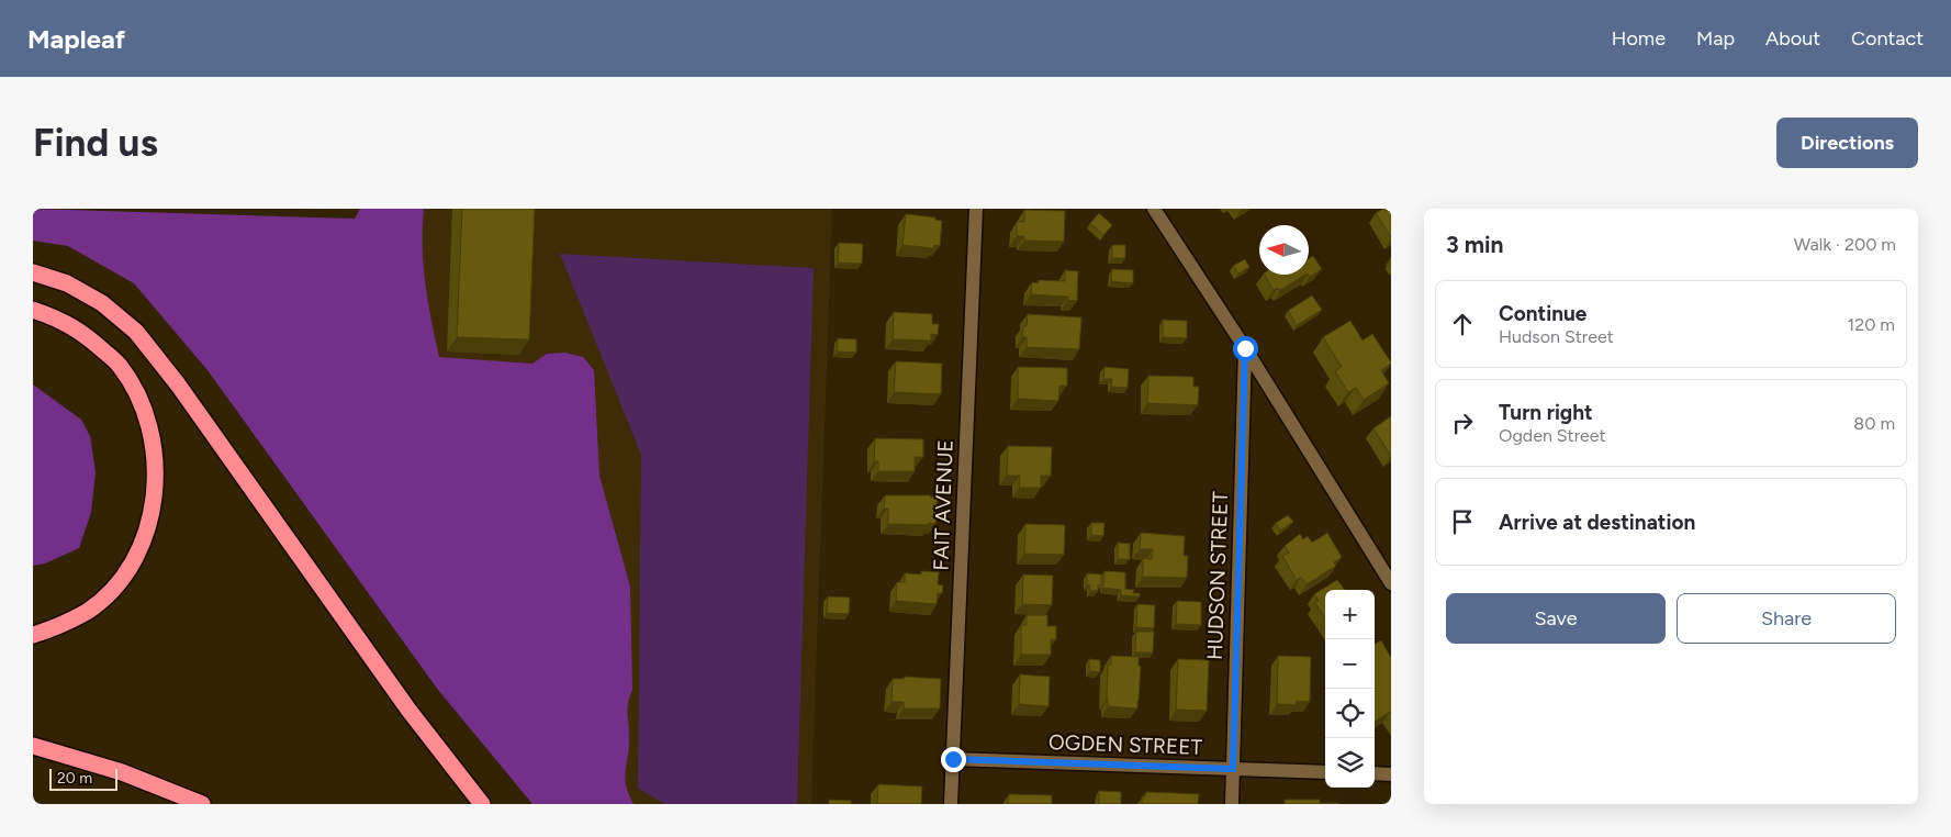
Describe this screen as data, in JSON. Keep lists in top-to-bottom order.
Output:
{
  "streets": {
    "street": ["FAIT AVENUE", "HUDSON STREET", "OGDEN STREET"]
  },
  "crossings": [
    ["FAIT AVENUE", "OGDEN STREET"],
    ["HUDSON STREET", "OGDEN STREET"]
  ],
  "scale_bar": "20 m",
  "north": "left",
  "page": {
    "header": "Mapleaf",
    "nav": [
      "Home",
      "Map",
      "About",
      "Contact"
    ],
    "buttons": [
      "Directions",
      ["Save", "Share"]
    ],
    "title": "Find us",
    "heading": ["3 min", "Walk · 200 m"],
    "list": [
      ["Continue", "Hudson Street", "120 m"],
      ["Turn right", "Ogden Street", "80 m"],
      "Arrive at destination"
    ],
    "map_buttons": ["+", "−"],
    "scale": "20 m"
  }
}
